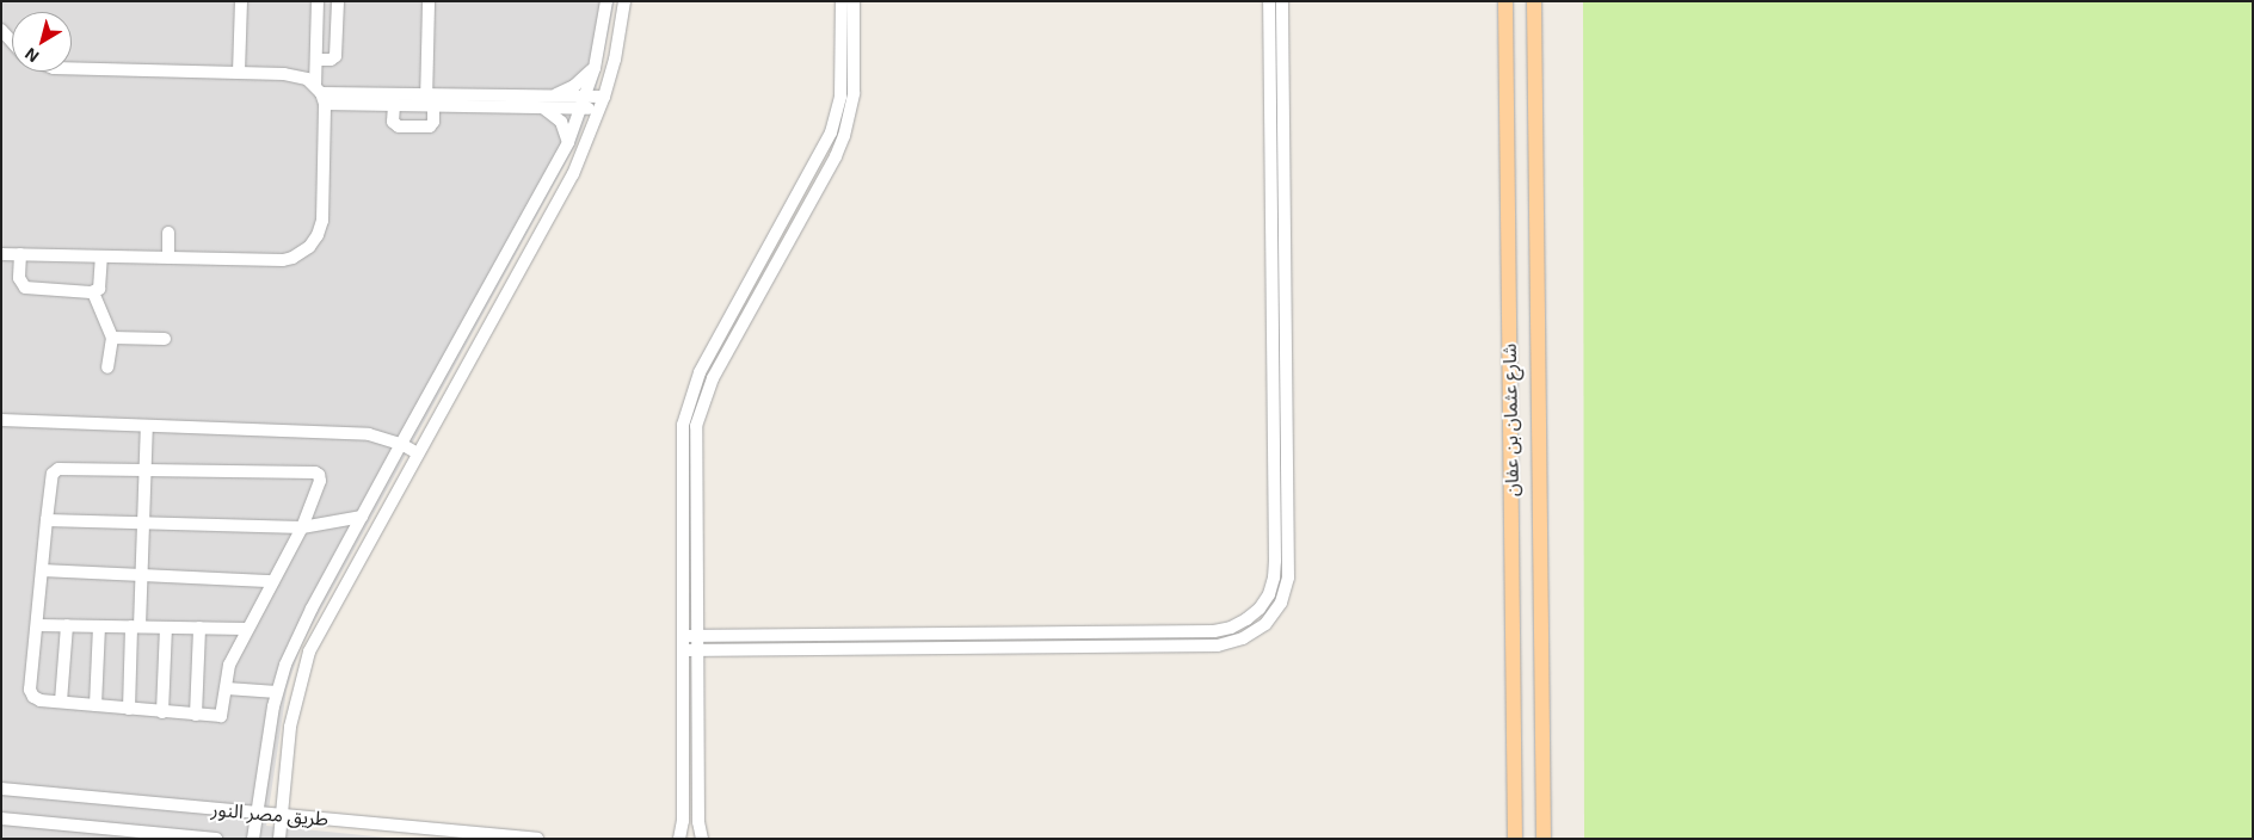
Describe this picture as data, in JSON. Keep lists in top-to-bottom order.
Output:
{
  "streets": {
    "main road": ["شارع عثمان بن عفان"],
    "street": ["طريق مصر النور"]
  },
  "north": "bottom left"
}
